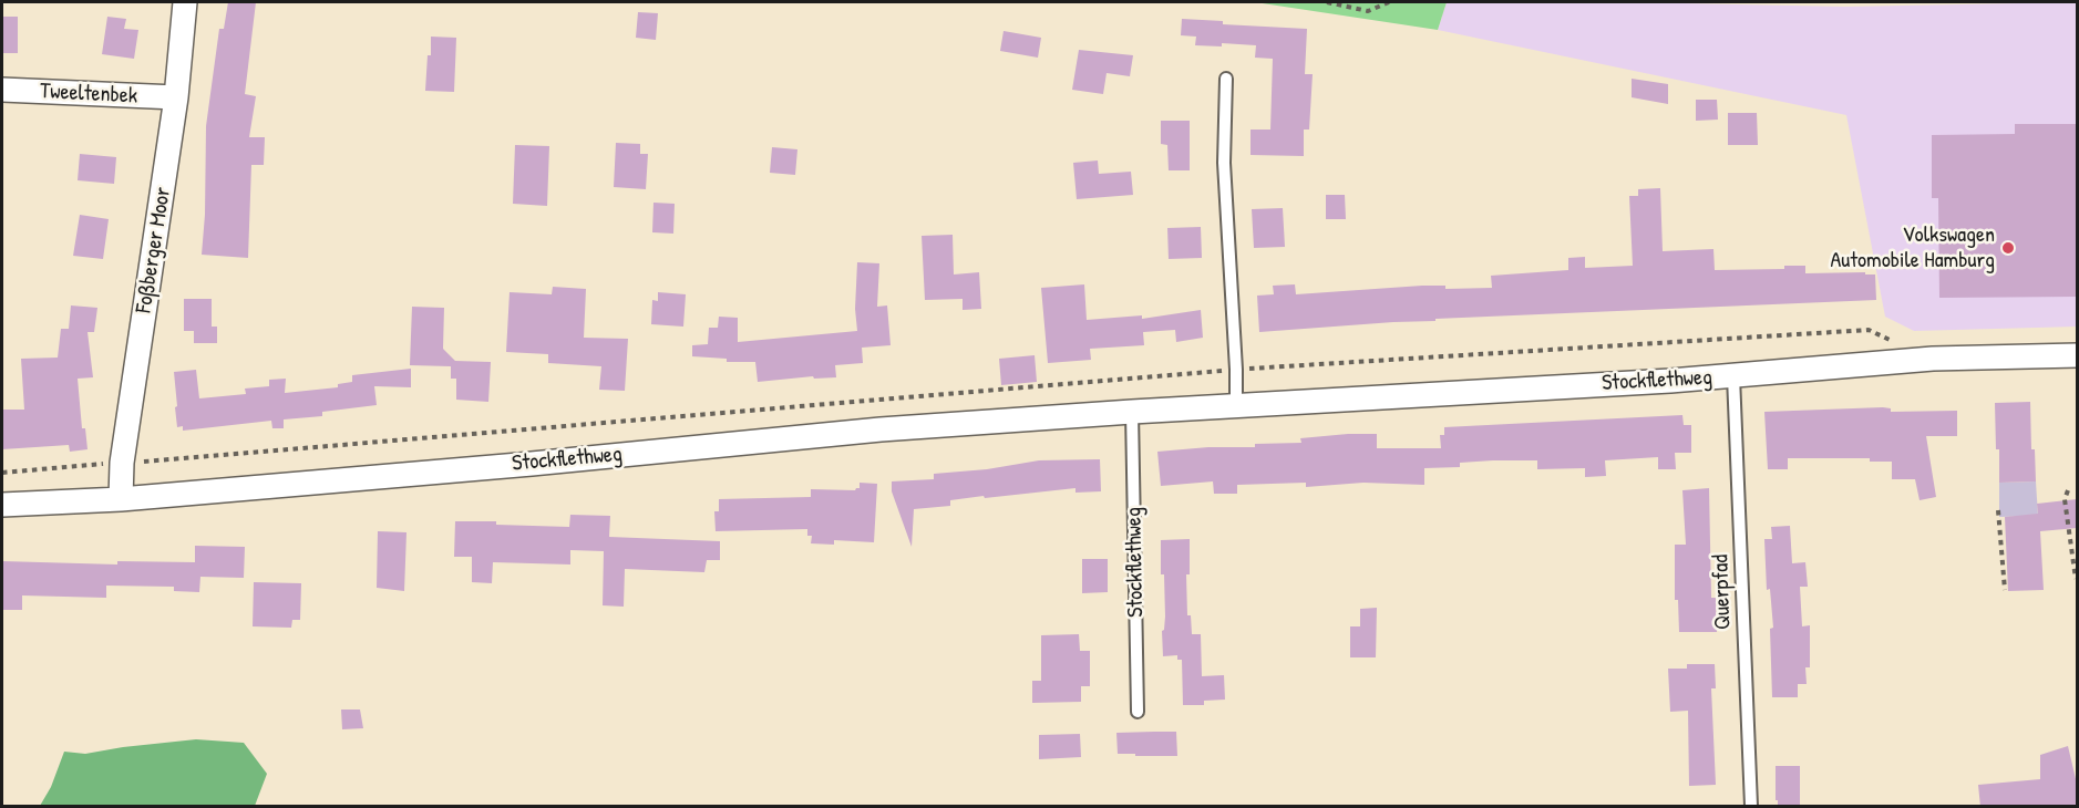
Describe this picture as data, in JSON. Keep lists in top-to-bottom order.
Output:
{
  "streets": {
    "street": ["Tweeltenbek", "Foßberger Moor", "Stockflethweg"],
    "lane": ["Querpfad"]
  },
  "crossings": [
    ["Tweeltenbek", "Foßberger Moor"],
    ["Foßberger Moor", "Stockflethweg"],
    ["Stockflethweg", "Querpfad"]
  ],
  "places": ["Volkswagen Automobile Hamburg"]
}
